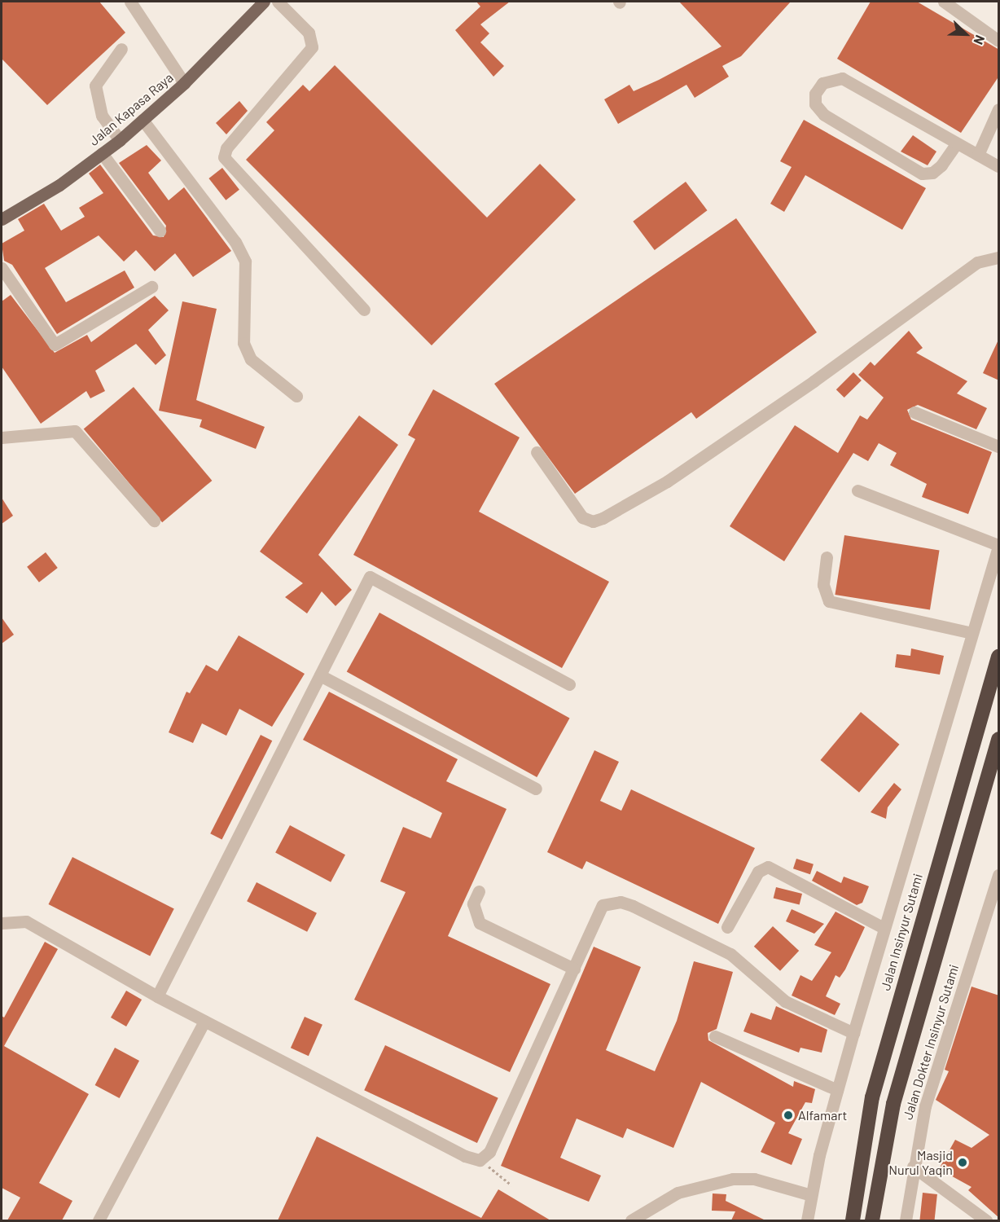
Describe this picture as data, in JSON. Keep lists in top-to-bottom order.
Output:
{
  "streets": {
    "highway": ["Jalan Insinyur Sutami"],
    "main road": ["Jalan Kapasa Raya"],
    "street": ["Jalan Dokter Insinyur Sutami"]
  },
  "places": ["Alfamart", "Masjid Nurul Yaqin"],
  "north": "bottom right"
}
